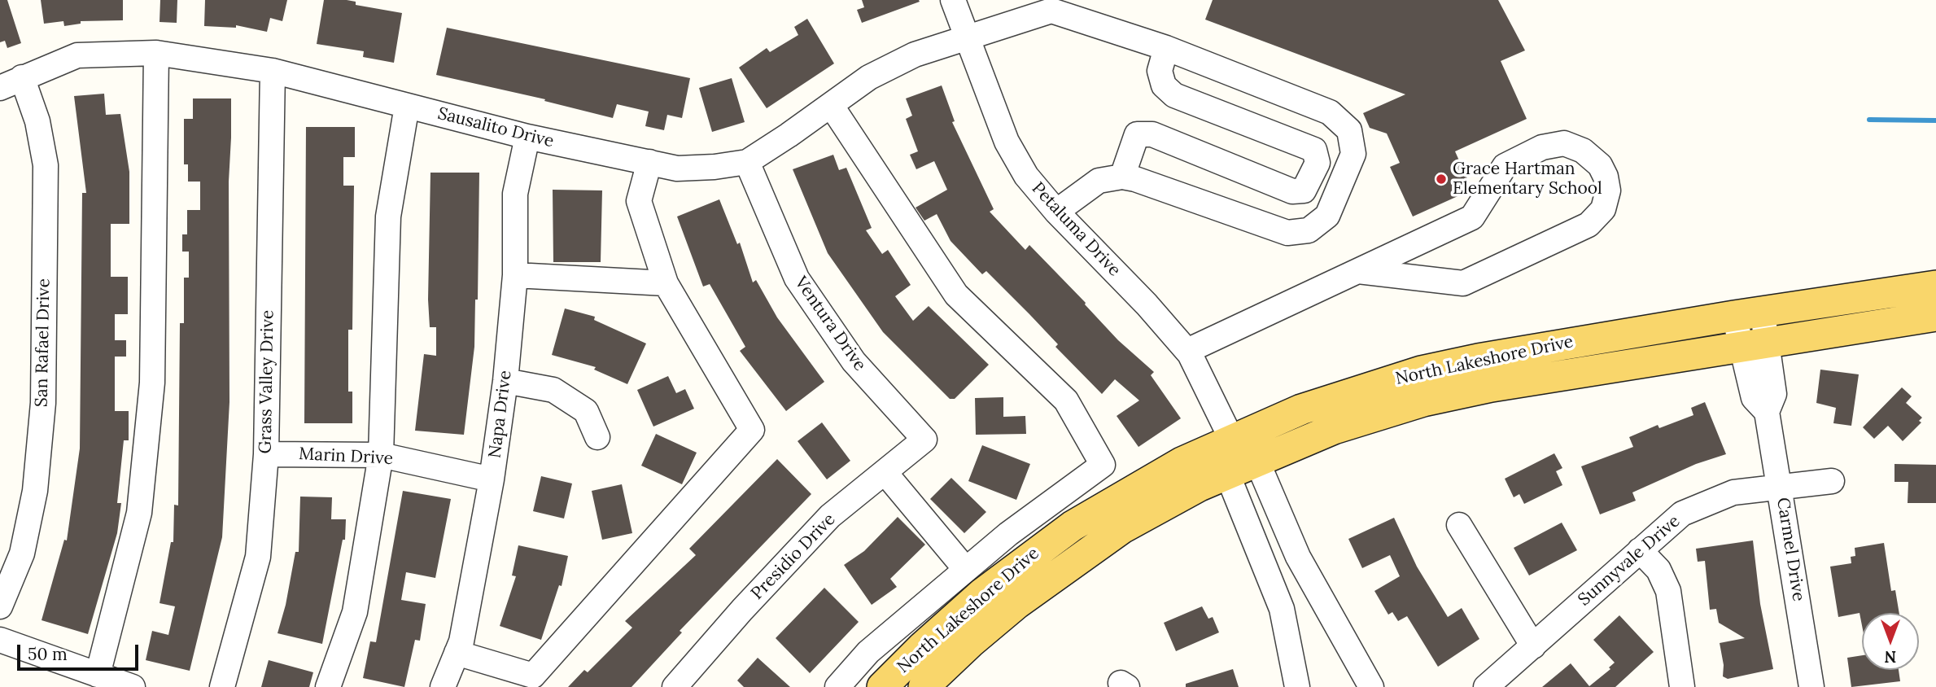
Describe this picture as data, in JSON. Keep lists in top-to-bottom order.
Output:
{
  "streets": {
    "main road": ["North Lakeshore Drive"],
    "street": [
      "Sausalito Drive",
      "Petaluma Drive",
      "Ventura Drive",
      "San Rafael Drive",
      "Grass Valley Drive",
      "Napa Drive",
      "Marin Drive",
      "Carmel Drive",
      "Presidio Drive",
      "Sunnyvale Drive"
    ]
  },
  "crossings": [
    ["Sausalito Drive", "Petaluma Drive"],
    ["Sausalito Drive", "Ventura Drive"],
    ["Sausalito Drive", "San Rafael Drive"],
    ["Sausalito Drive", "Grass Valley Drive"],
    ["Sausalito Drive", "Napa Drive"],
    ["Petaluma Drive", "North Lakeshore Drive"],
    ["Ventura Drive", "Presidio Drive"],
    ["North Lakeshore Drive", "Carmel Drive"],
    ["Grass Valley Drive", "Marin Drive"],
    ["Napa Drive", "Marin Drive"],
    ["Carmel Drive", "Sunnyvale Drive"]
  ],
  "places": ["Grace Hartman Elementary School"],
  "scale_bar": "50 m",
  "north": "bottom"
}
